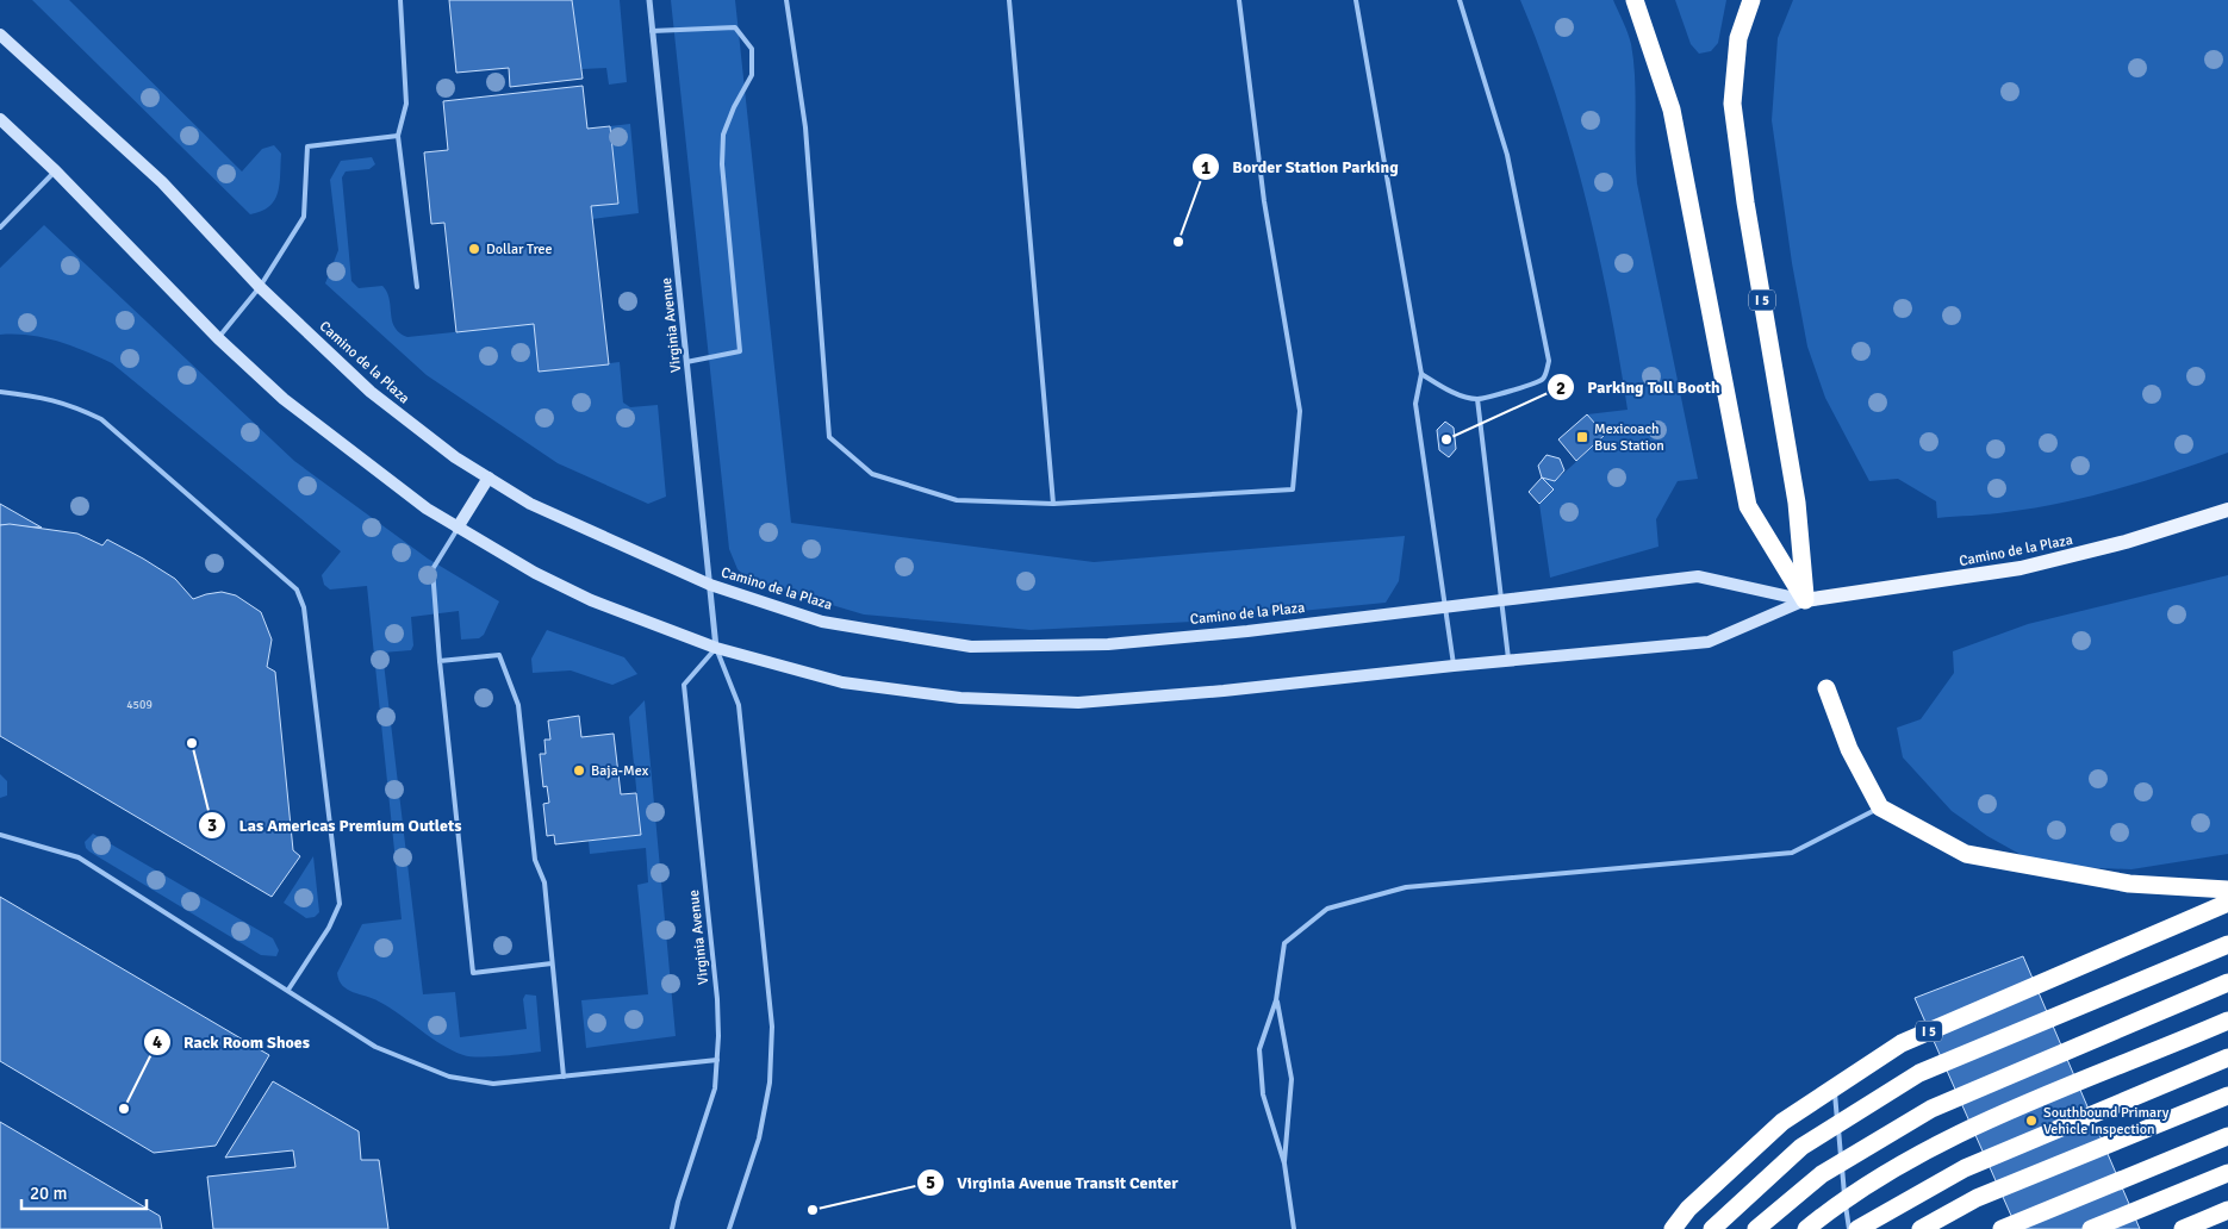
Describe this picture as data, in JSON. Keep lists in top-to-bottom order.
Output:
{
  "streets": {
    "highway": ["I 5"],
    "main road": ["Camino de la Plaza"],
    "street": ["Virginia Avenue"]
  },
  "crossings": [
    ["I 5", "Camino de la Plaza"],
    ["Virginia Avenue", "Camino de la Plaza"]
  ],
  "places": {
    "other": [
      "Border Station Parking",
      "Dollar Tree",
      "Parking Toll Booth",
      "Las Americas Premium Outlets",
      "Baja-Mex",
      "Rack Room Shoes",
      "Southbound Primary Vehicle Inspection",
      "Virginia Avenue Transit Center"
    ],
    "transit": ["Mexicoach Bus Station"]
  },
  "house_numbers": ["4509"],
  "scale_bar": "20 m"
}
